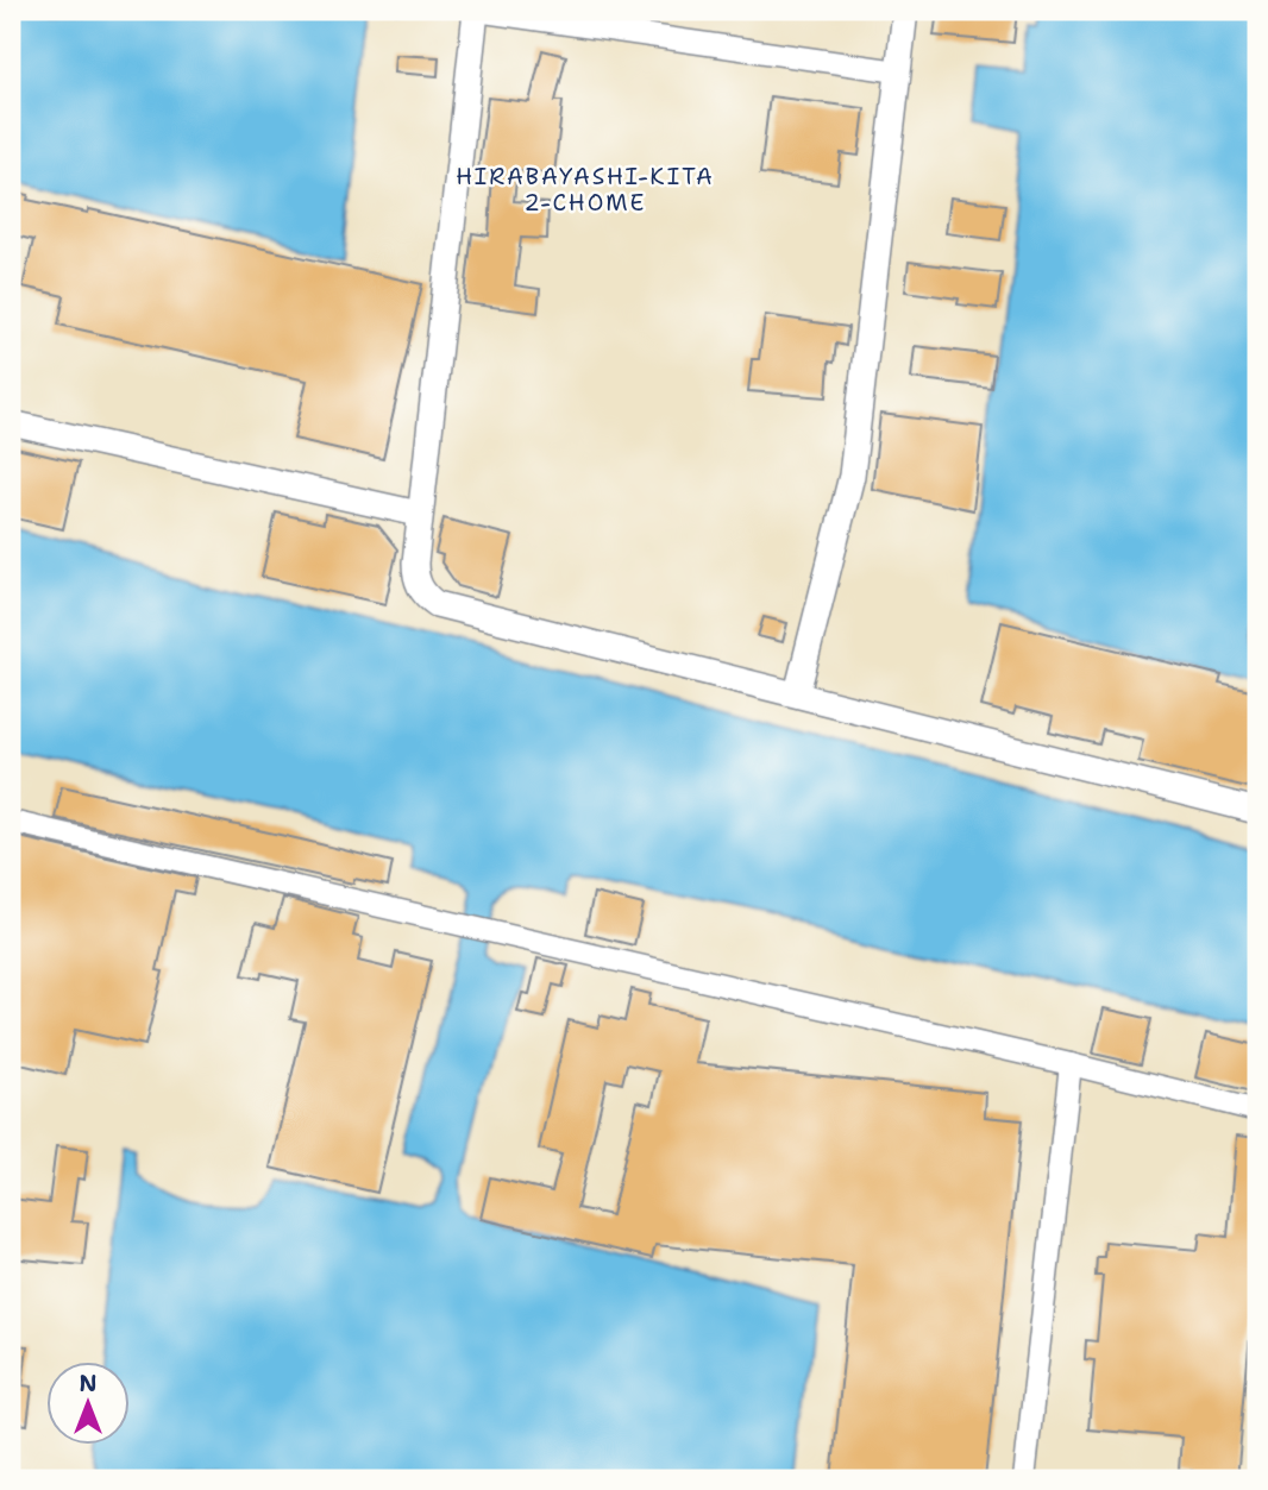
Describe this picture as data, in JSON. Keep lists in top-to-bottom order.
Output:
{
  "districts": ["HIRABAYASHI-KITA 2-CHOME"],
  "north": "top"
}
